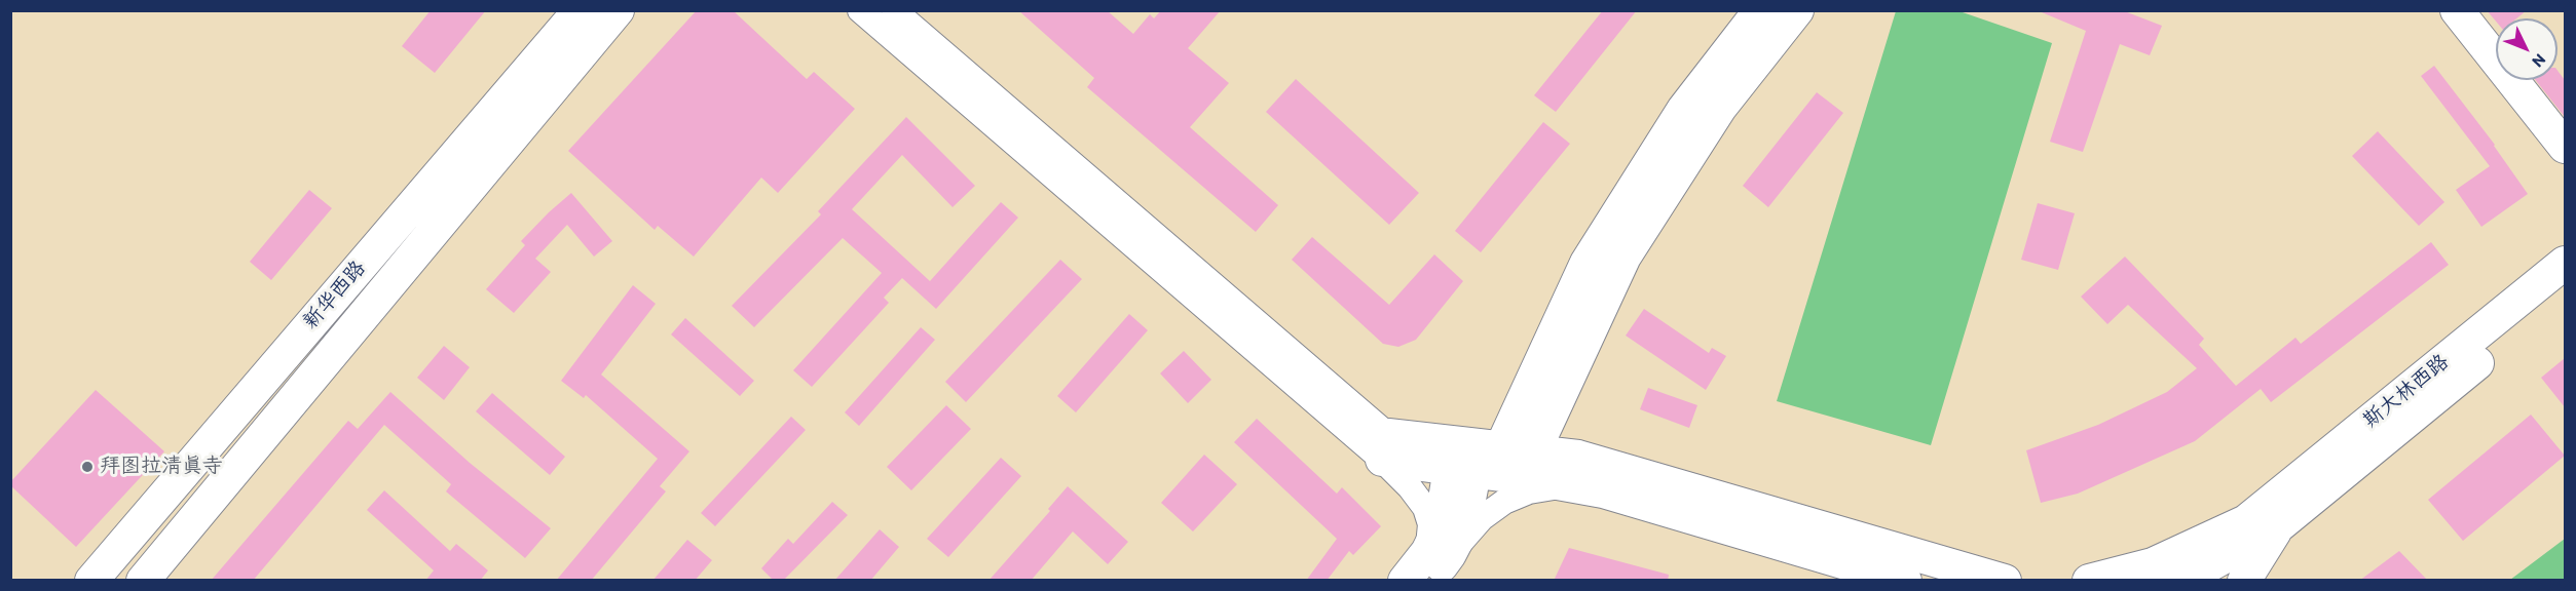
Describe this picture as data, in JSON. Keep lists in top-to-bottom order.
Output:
{
  "streets": {
    "main road": ["新华西路", "斯大林西路"]
  },
  "places": ["拜图拉清真寺"],
  "north": "bottom right"
}
